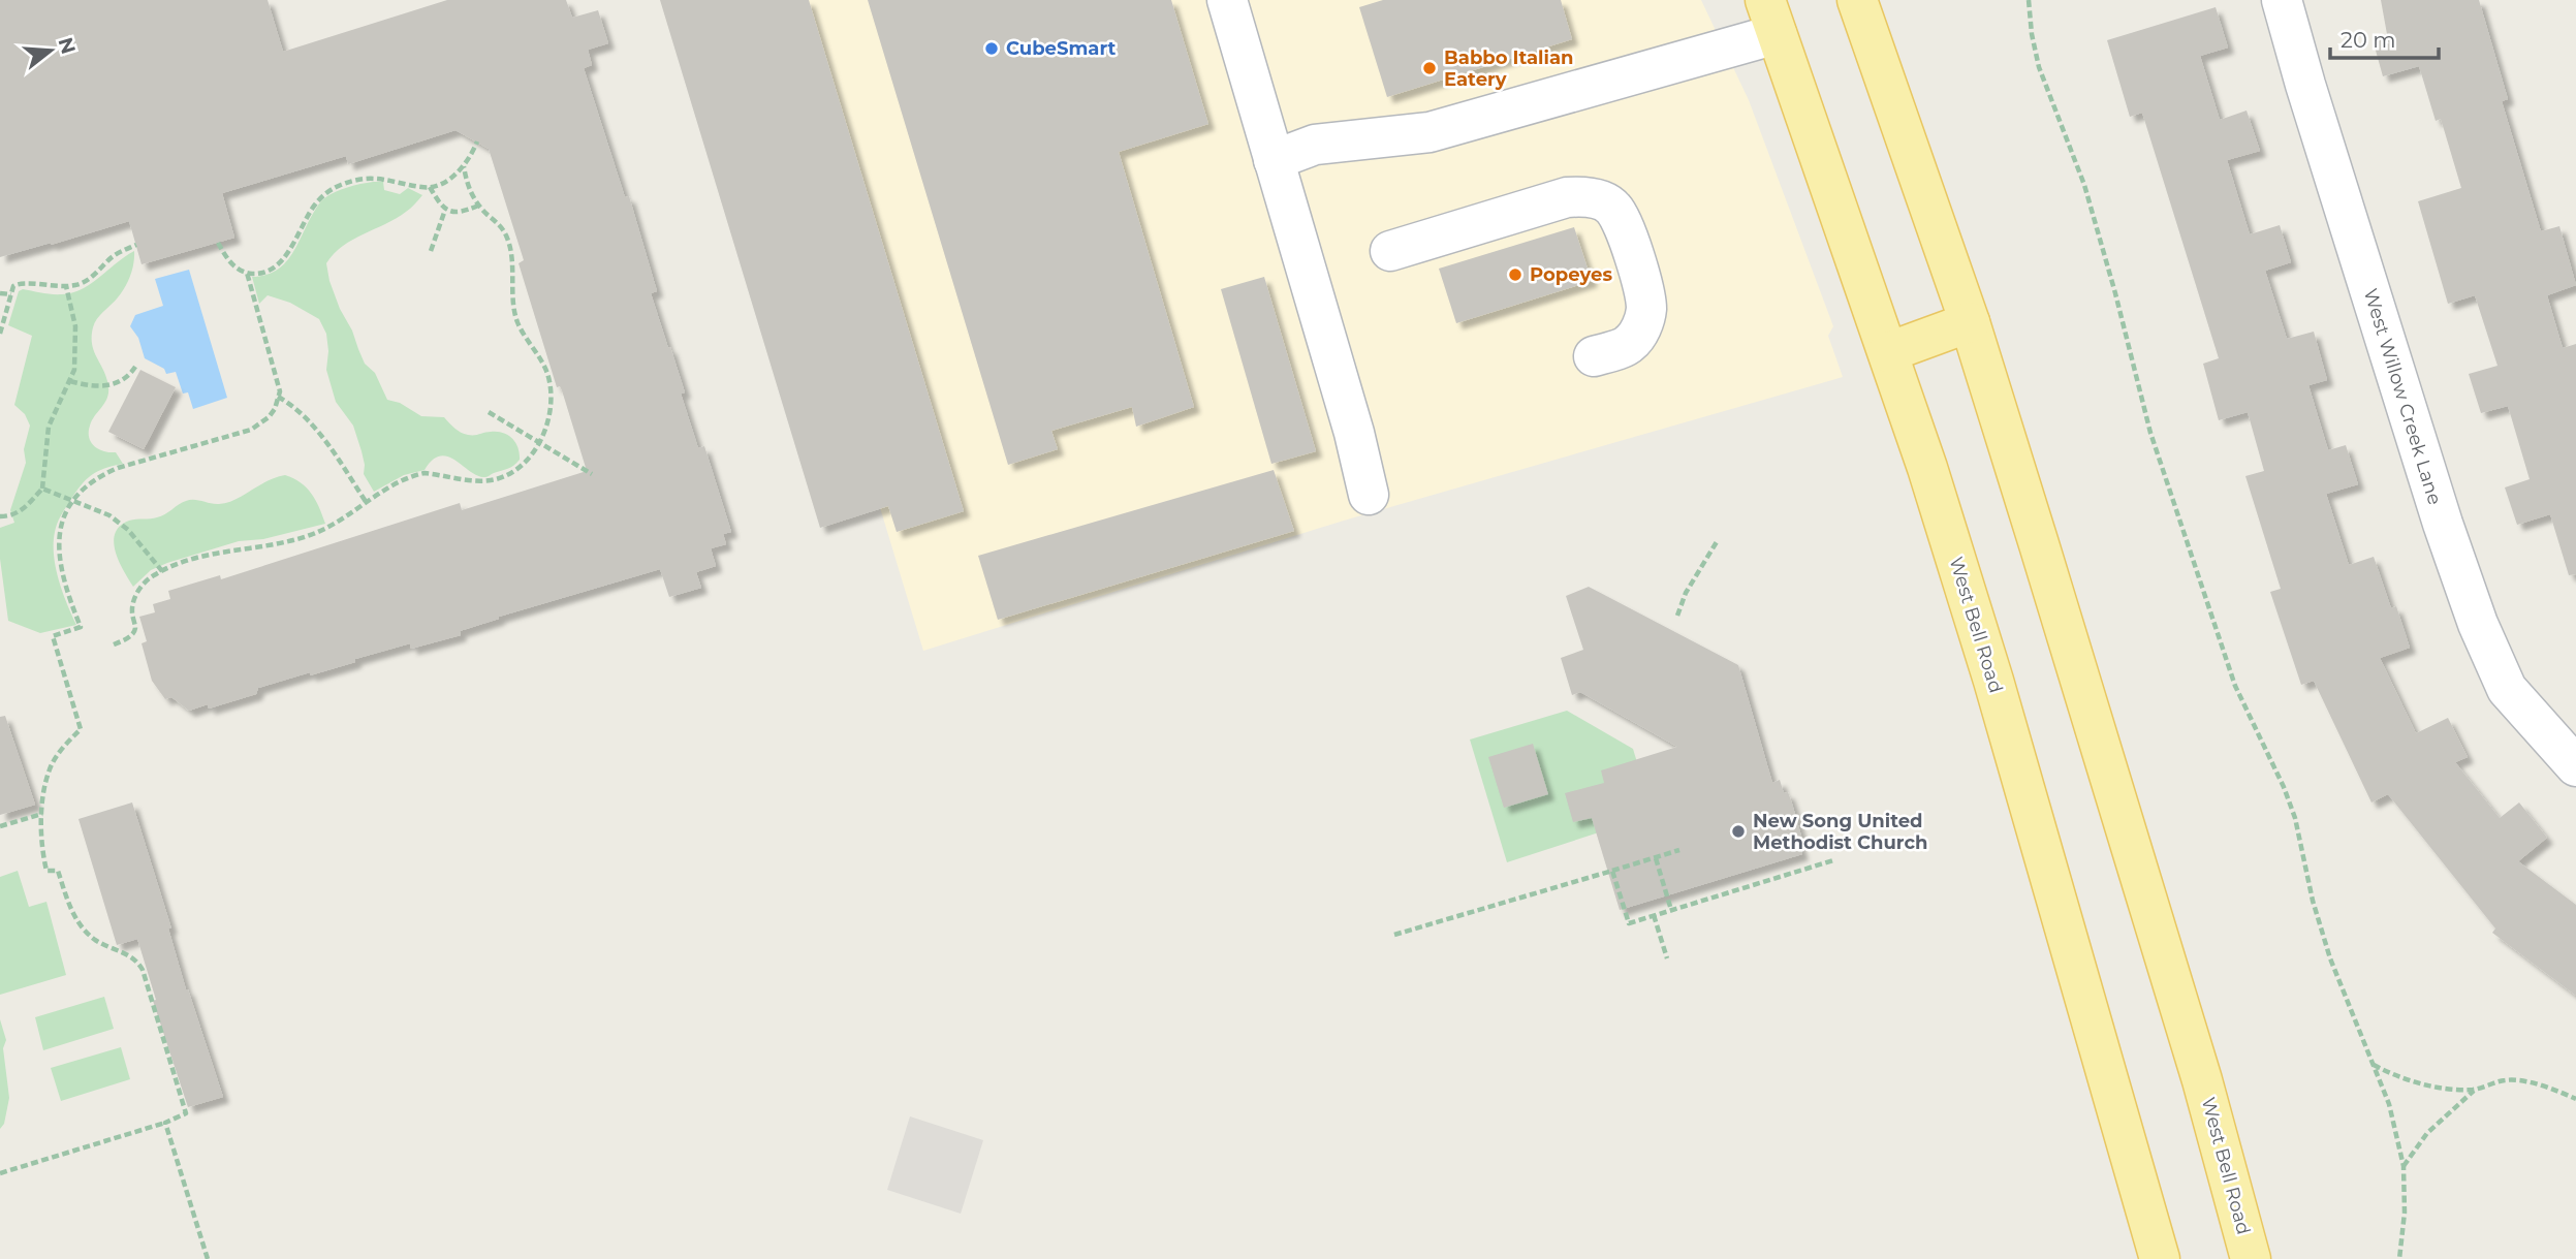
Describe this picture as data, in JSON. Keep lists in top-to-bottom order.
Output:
{
  "streets": {
    "main road": ["West Bell Road"],
    "street": ["West Willow Creek Lane"]
  },
  "places": [
    "CubeSmart",
    "Babbo Italian Eatery",
    "Popeyes",
    "New Song United Methodist Church"
  ],
  "scale_bar": "20 m",
  "north": "right"
}
